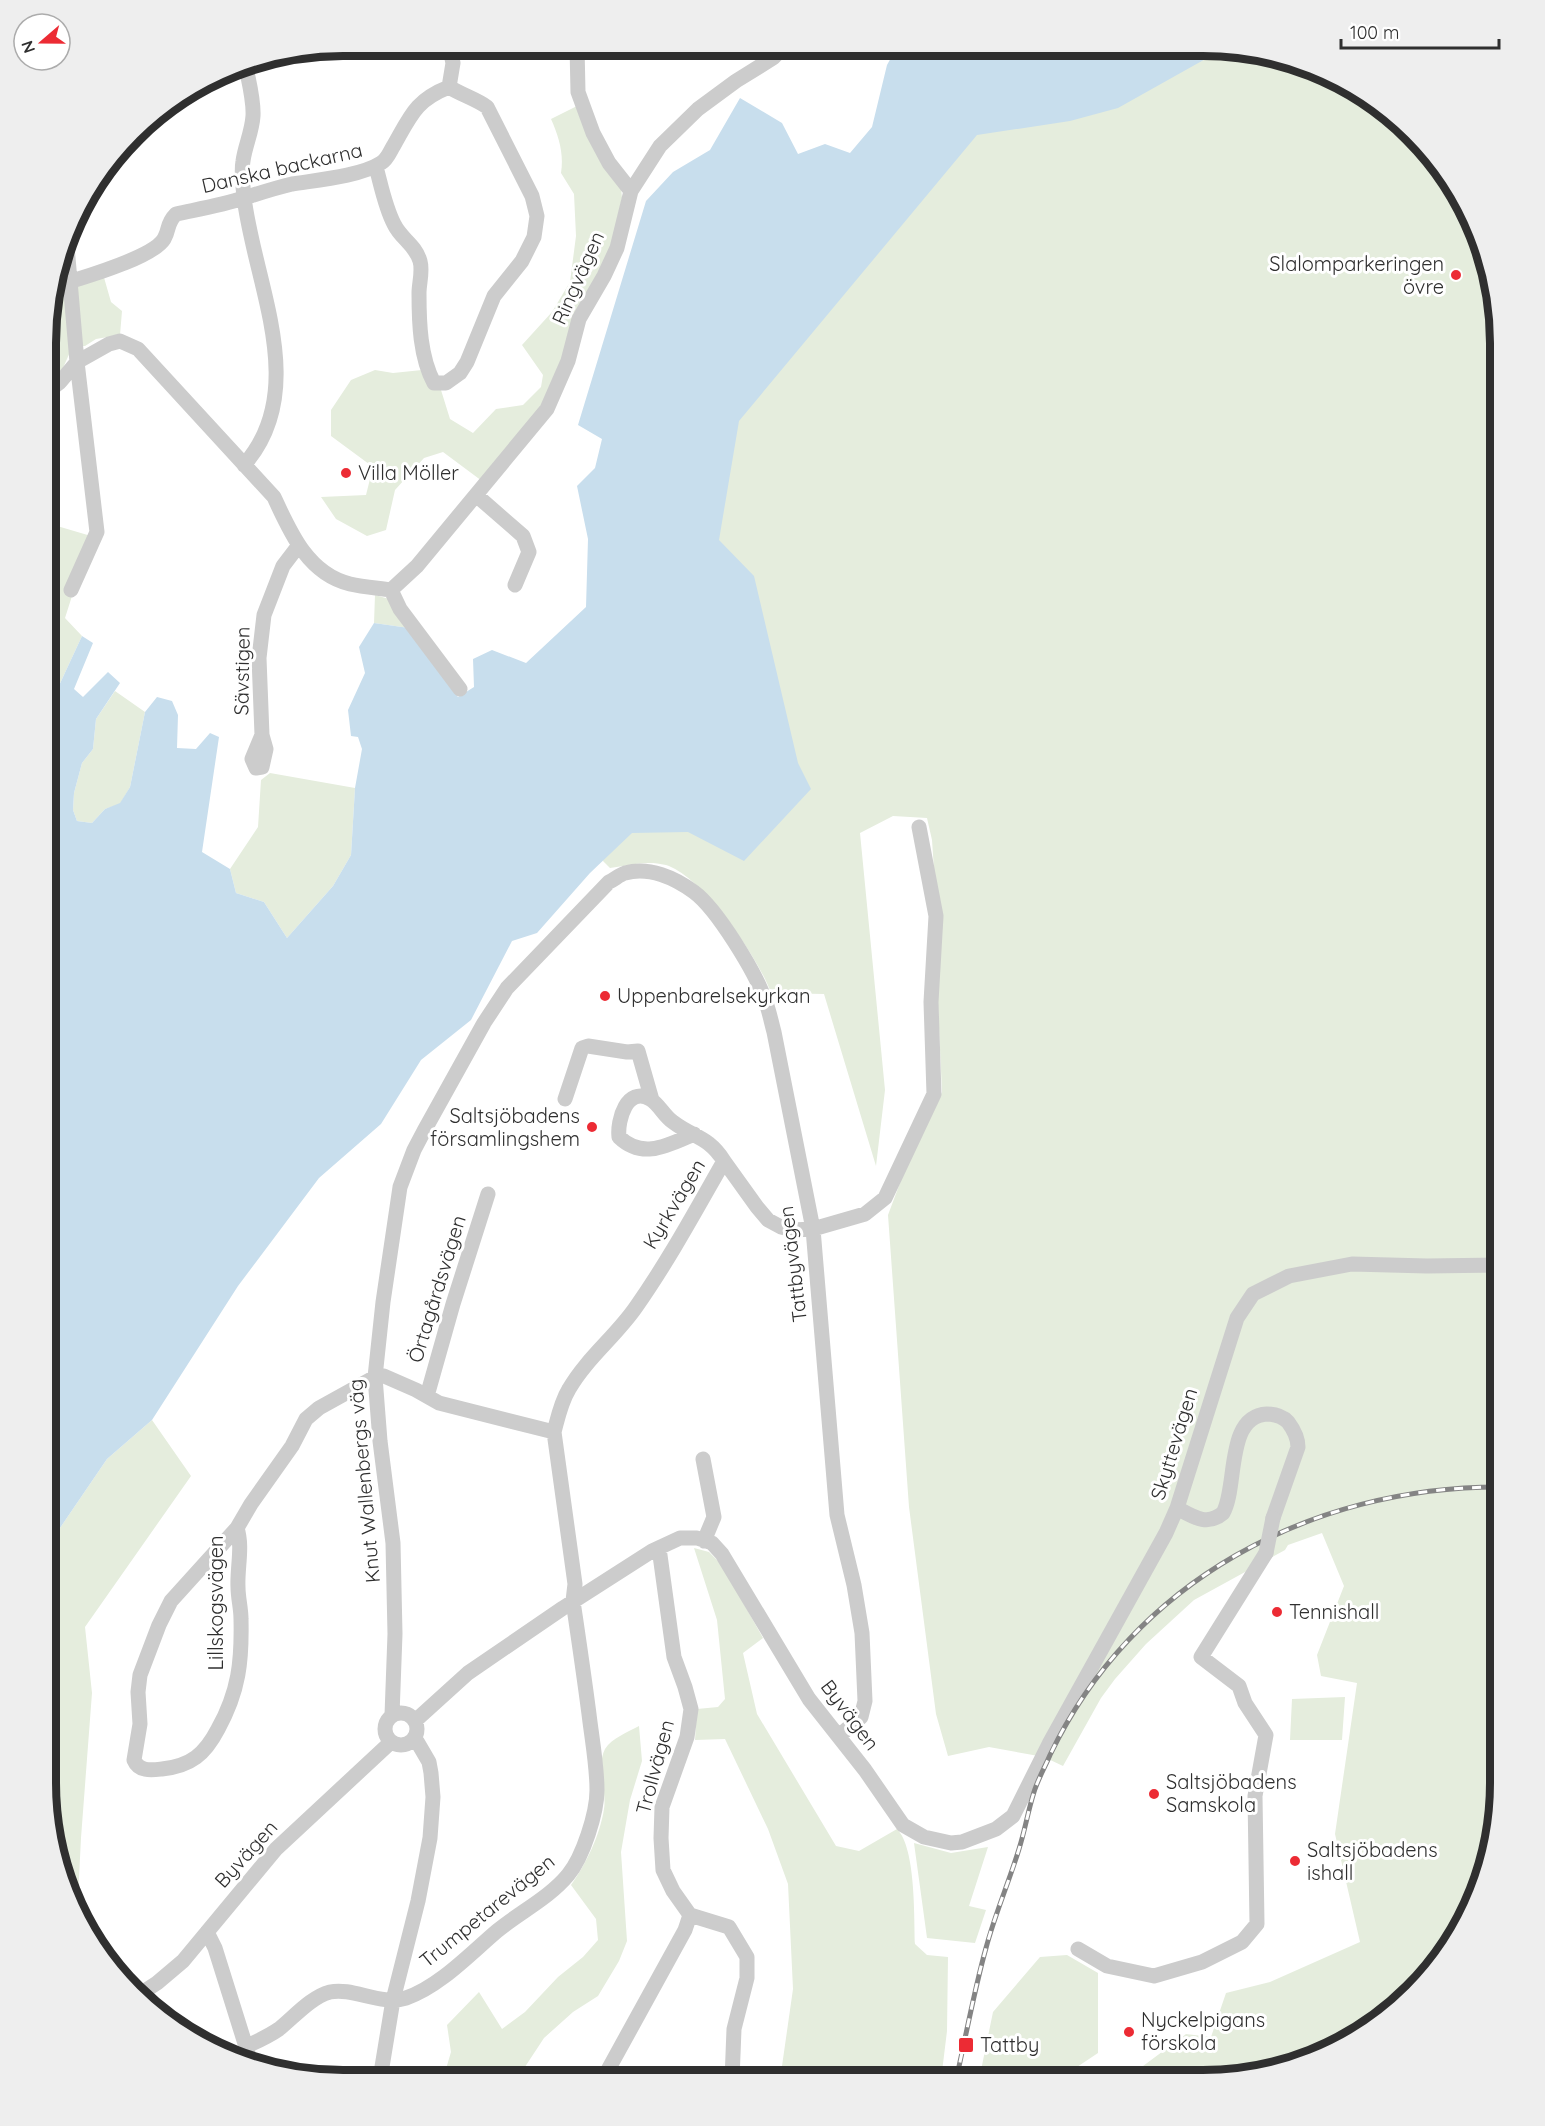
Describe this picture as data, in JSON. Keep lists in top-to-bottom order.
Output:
{
  "streets": {
    "street": [
      "Danska backarna",
      "Ringvägen",
      "Sävstigen",
      "Kyrkvägen",
      "Tattbyvägen",
      "Örtagårdsvägen",
      "Skyttevägen",
      "Knut Wallenbergs väg",
      "Lillskogsvägen",
      "Byvägen",
      "Trollvägen",
      "Trumpetarevägen"
    ]
  },
  "crossings": [
    ["Kyrkvägen", "Tattbyvägen"],
    ["Kyrkvägen", "Trumpetarevägen"],
    ["Tattbyvägen", "Knut Wallenbergs väg"],
    ["Tattbyvägen", "Byvägen"],
    ["Skyttevägen", "Byvägen"],
    ["Knut Wallenbergs väg", "Lillskogsvägen"],
    ["Knut Wallenbergs väg", "Byvägen"]
  ],
  "places": {
    "other": [
      "Slalomparkeringen övre",
      "Villa Möller",
      "Uppenbarelsekyrkan",
      "Saltsjöbadens församlingshem",
      "Tennishall",
      "Saltsjöbadens Samskola",
      "Saltsjöbadens ishall",
      "Nyckelpigans förskola"
    ],
    "transit": ["Tattby"]
  },
  "scale_bar": "100 m",
  "north": "left"
}
